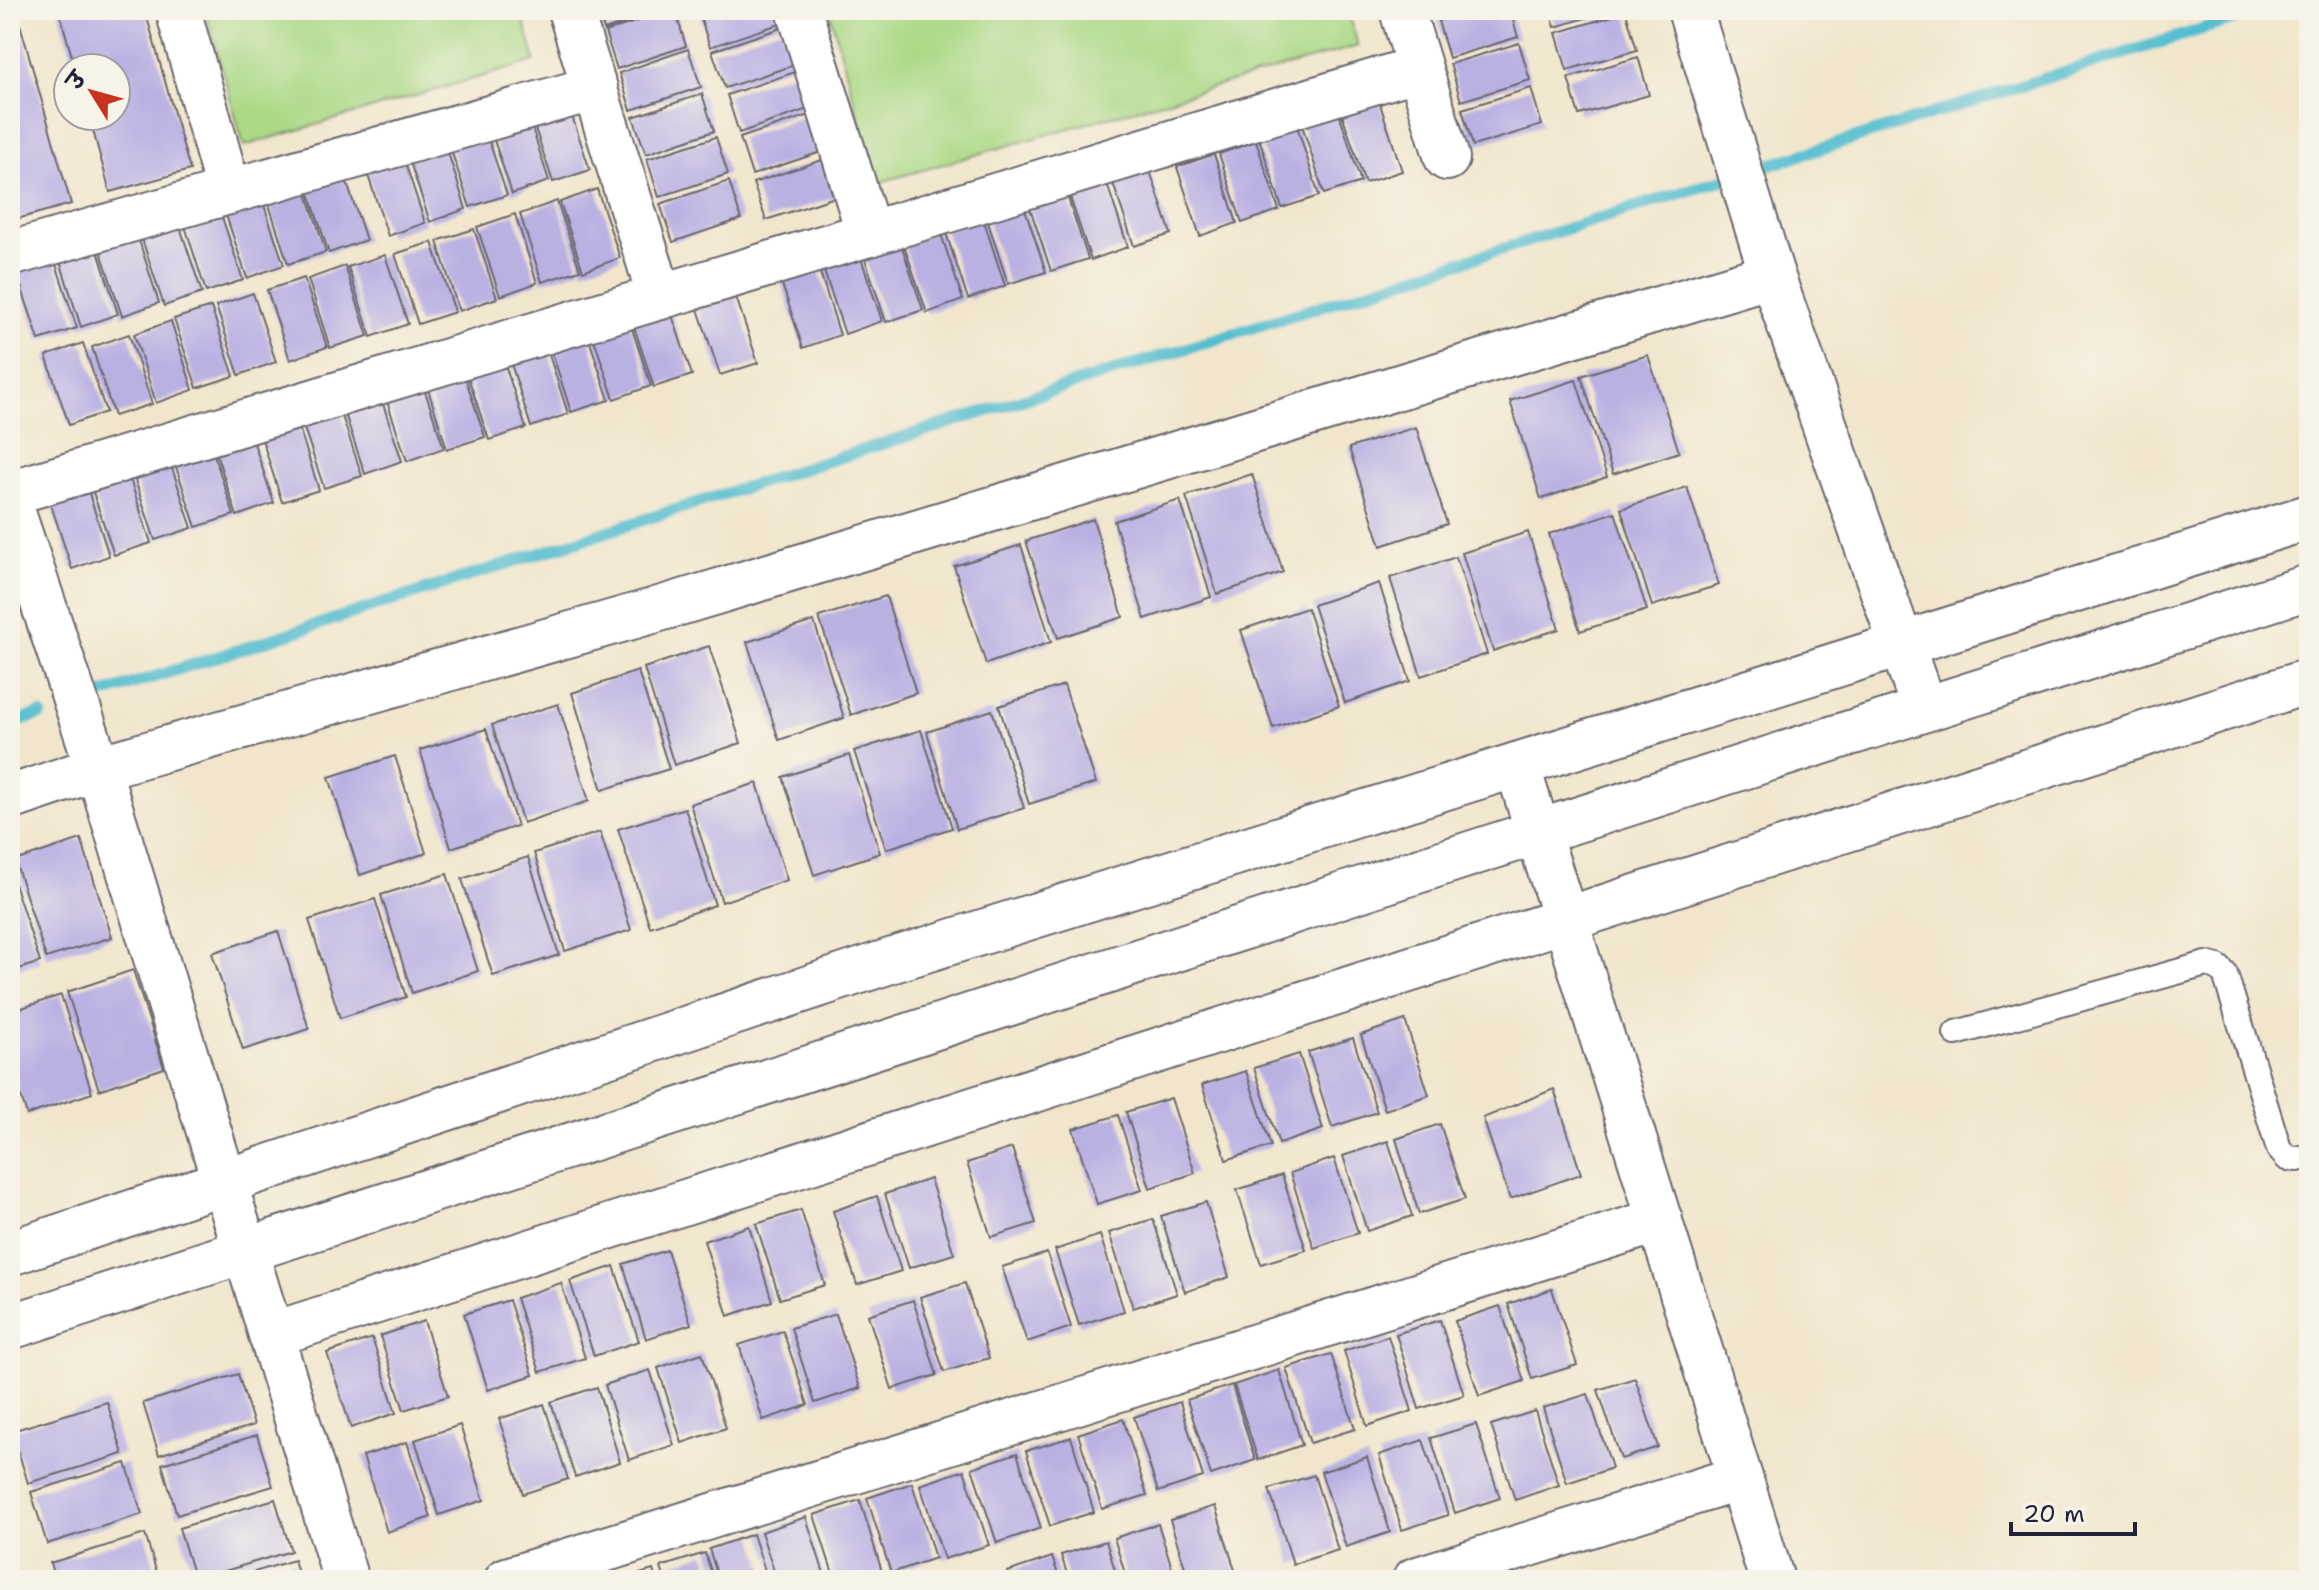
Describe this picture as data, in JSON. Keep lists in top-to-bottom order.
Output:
{
  "scale_bar": "20 m",
  "north": "top left"
}
